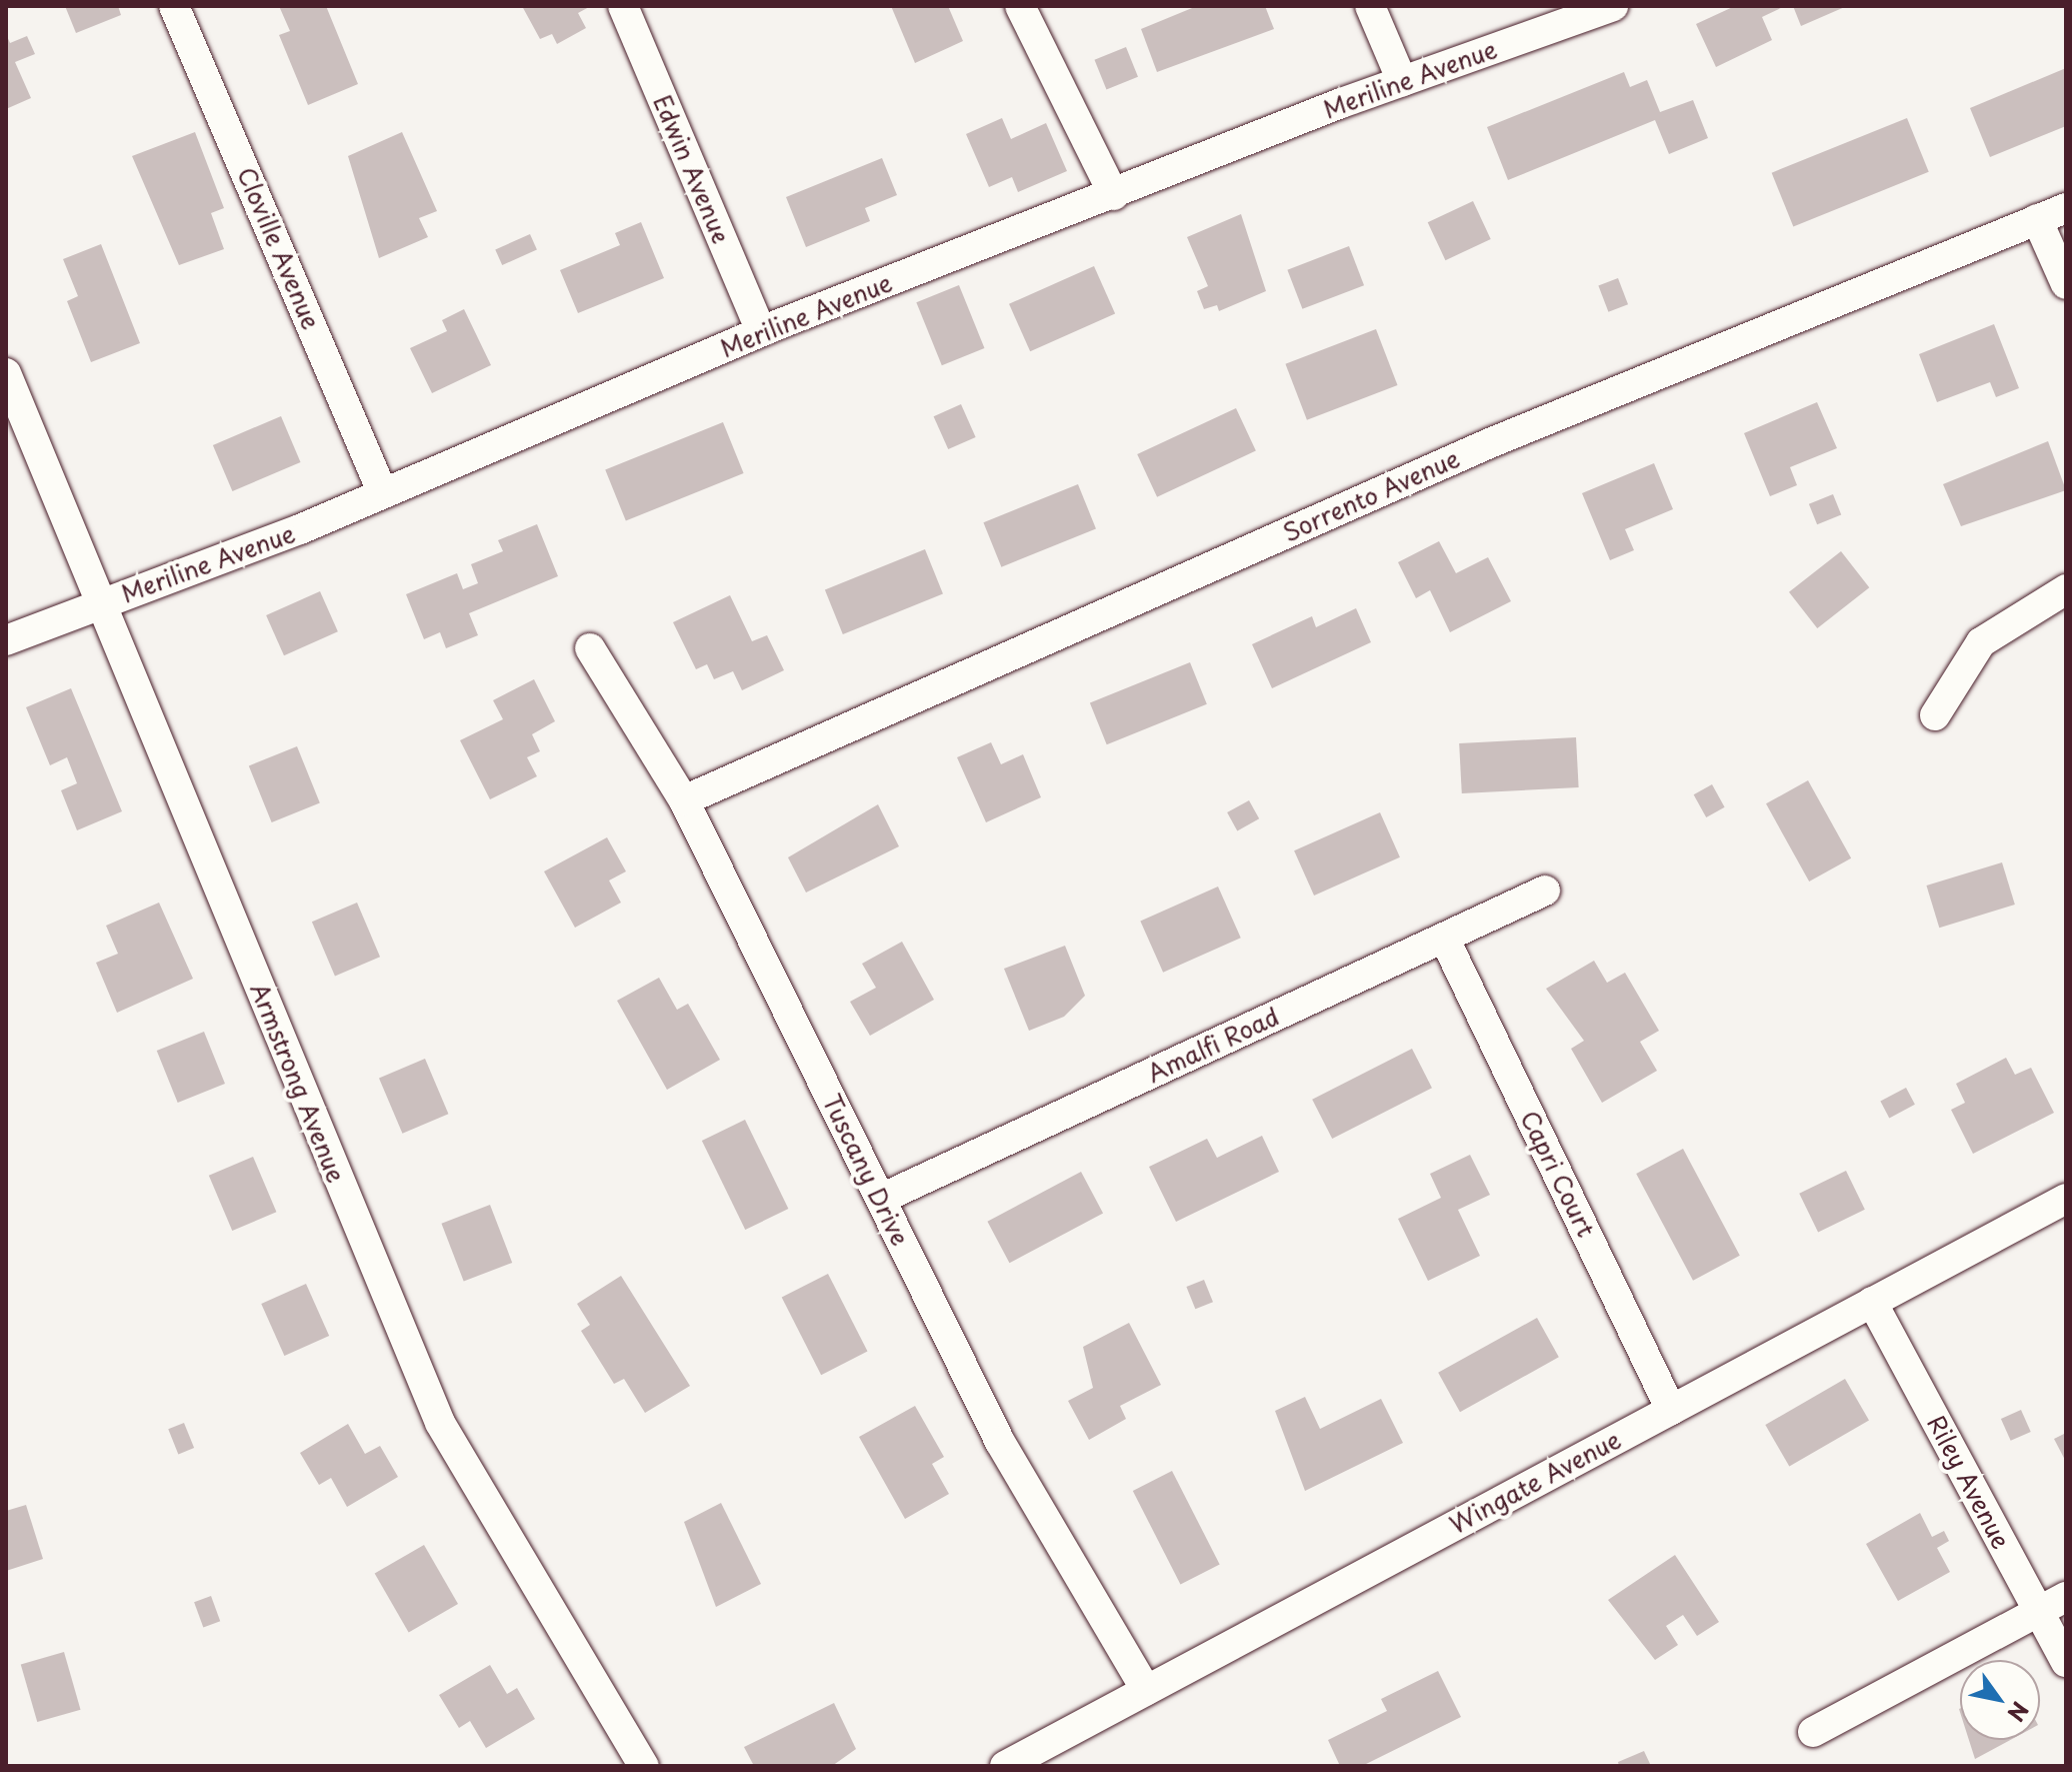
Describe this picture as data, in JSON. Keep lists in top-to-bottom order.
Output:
{
  "streets": {
    "street": [
      "Meriline Avenue",
      "Edwin Avenue",
      "Cloville Avenue",
      "Sorrento Avenue",
      "Amalfi Road",
      "Armstrong Avenue",
      "Tuscany Drive",
      "Capri Court",
      "Wingate Avenue",
      "Riley Avenue"
    ]
  },
  "crossings": [
    ["Meriline Avenue", "Edwin Avenue"],
    ["Meriline Avenue", "Cloville Avenue"],
    ["Meriline Avenue", "Armstrong Avenue"],
    ["Sorrento Avenue", "Tuscany Drive"],
    ["Amalfi Road", "Tuscany Drive"],
    ["Amalfi Road", "Capri Court"],
    ["Tuscany Drive", "Wingate Avenue"],
    ["Capri Court", "Wingate Avenue"],
    ["Wingate Avenue", "Riley Avenue"]
  ],
  "north": "bottom right"
}
